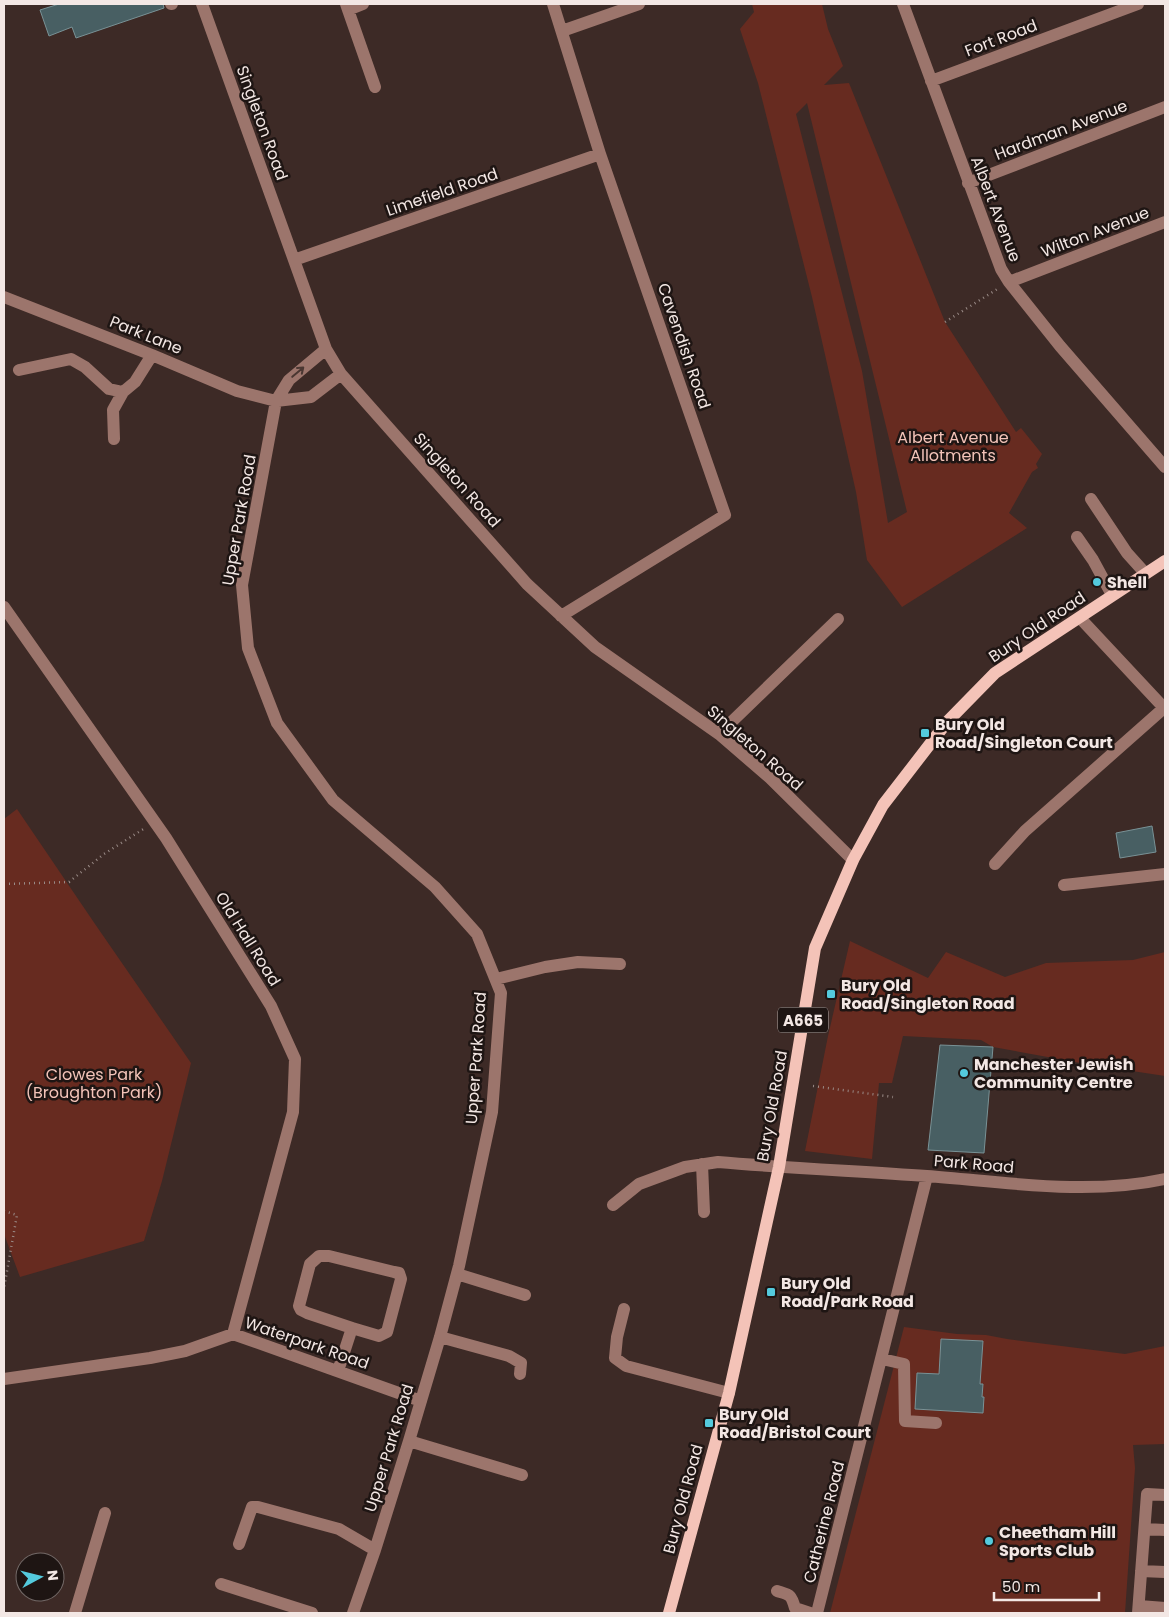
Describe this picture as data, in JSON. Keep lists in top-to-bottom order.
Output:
{
  "streets": {
    "main road": ["Bury Old Road", "A665"],
    "street": [
      "Fort Road",
      "Singleton Road",
      "Hardman Avenue",
      "Limefield Road",
      "Albert Avenue",
      "Wilton Avenue",
      "Park Lane",
      "Cavendish Road",
      "Upper Park Road",
      "Old Hall Road",
      "Park Road",
      "Waterpark Road",
      "Catherine Road"
    ]
  },
  "crossings": [
    ["Fort Road", "Albert Avenue"],
    ["Singleton Road", "Limefield Road"],
    ["Singleton Road", "Cavendish Road"],
    ["Singleton Road", "Upper Park Road"],
    ["Singleton Road", "Bury Old Road"],
    ["Hardman Avenue", "Albert Avenue"],
    ["Limefield Road", "Cavendish Road"],
    ["Albert Avenue", "Wilton Avenue"],
    ["Park Lane", "Upper Park Road"],
    ["Upper Park Road", "Waterpark Road"],
    ["Bury Old Road", "Park Road"],
    ["Old Hall Road", "Waterpark Road"],
    ["Park Road", "Catherine Road"]
  ],
  "parks": ["Albert Avenue Allotments", "Clowes Park (Broughton Park)"],
  "places": {
    "other": ["Shell", "Manchester Jewish Community Centre", "Cheetham Hill Sports Club"],
    "transit": [
      "Bury Old Road/Singleton Court",
      "Bury Old Road/Singleton Road",
      "Bury Old Road/Park Road",
      "Bury Old Road/Bristol Court"
    ]
  },
  "scale_bar": "50 m",
  "north": "right"
}
